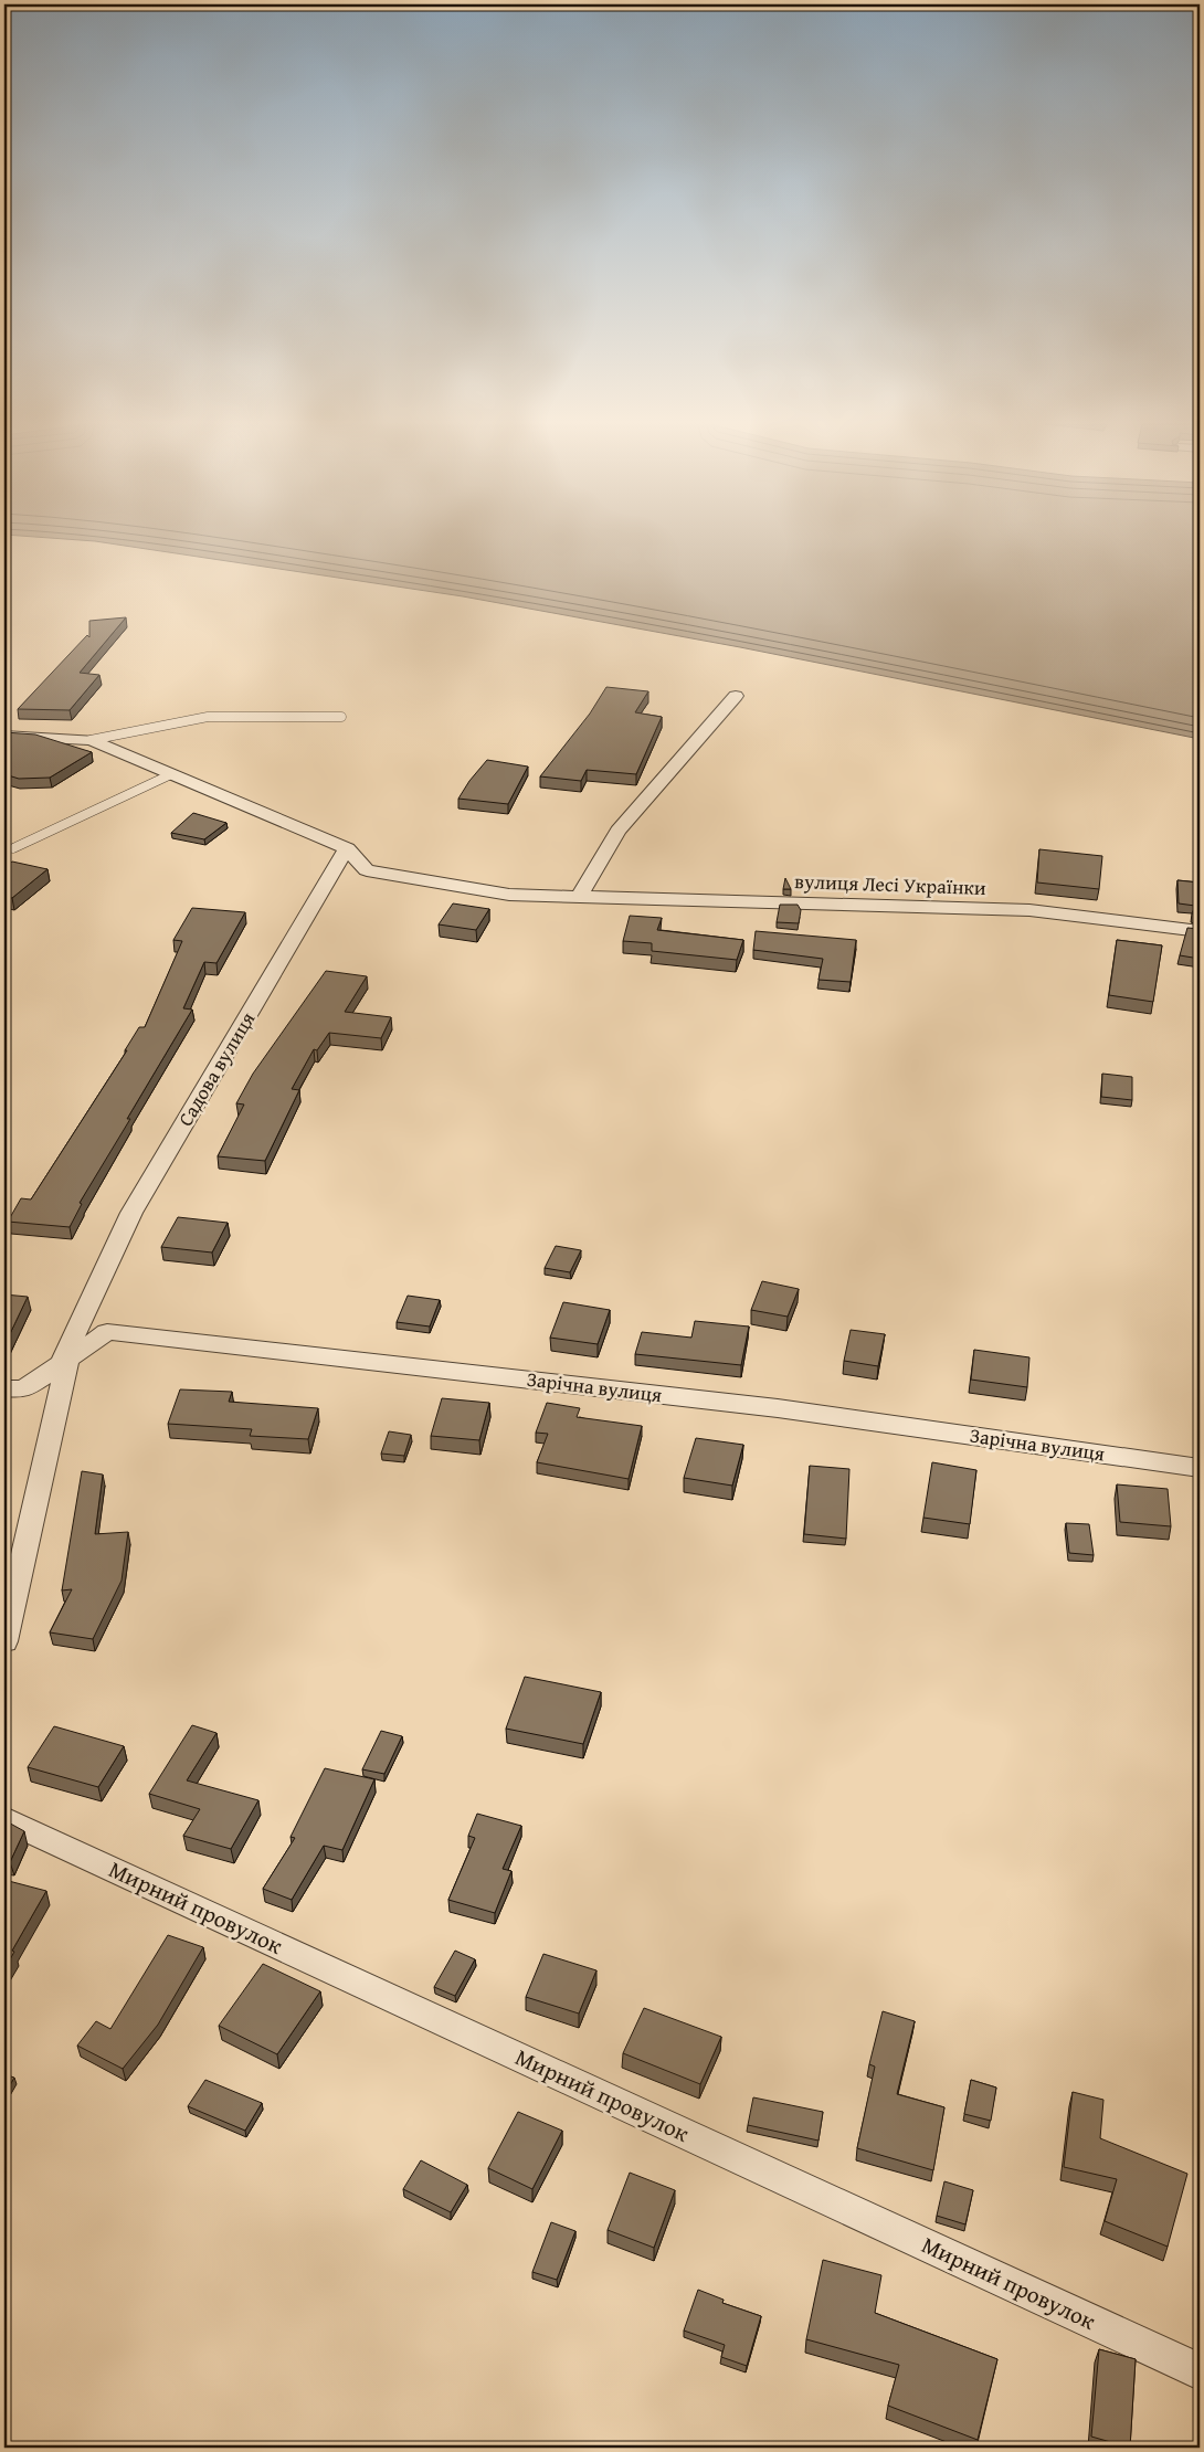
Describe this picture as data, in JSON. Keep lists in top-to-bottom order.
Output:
{
  "streets": {
    "street": [
      "вулиця Лесі Українки",
      "Садова вулиця",
      "Зарічна вулиця",
      "Мирний провулок"
    ]
  },
  "crossings": [
    ["вулиця Лесі Українки", "Садова вулиця"],
    ["Садова вулиця", "Зарічна вулиця"]
  ]
}
